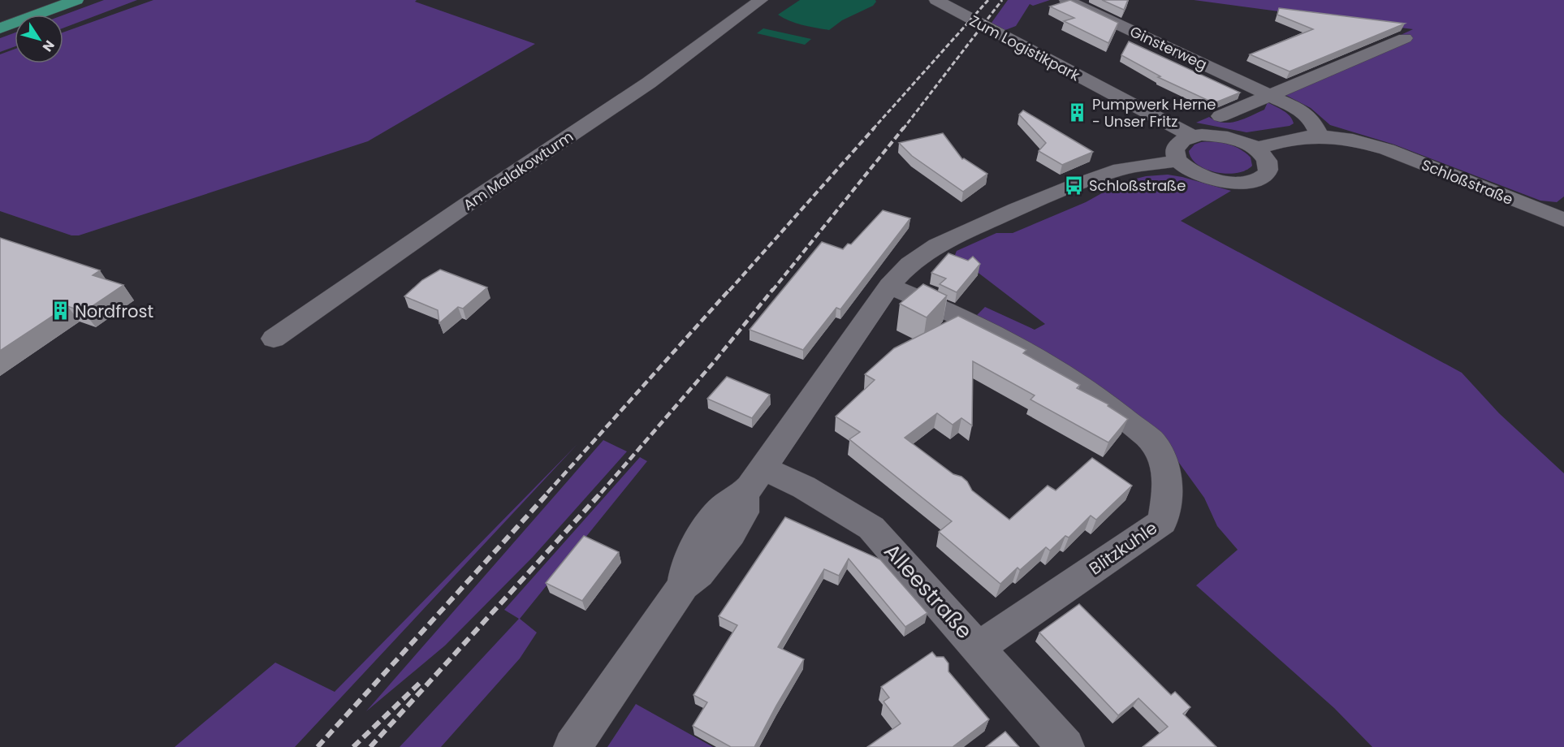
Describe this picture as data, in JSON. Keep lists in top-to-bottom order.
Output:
{
  "streets": {
    "street": [
      "Zum Logistikpark",
      "Ginsterweg",
      "Am Malakowturm",
      "Schloßstraße",
      "Blitzkuhle",
      "Alleestraße"
    ]
  },
  "crossings": [
    ["Ginsterweg", "Schloßstraße"],
    ["Blitzkuhle", "Alleestraße"]
  ],
  "places": {
    "building": ["Pumpwerk Herne - Unser Fritz", "Nordfrost"],
    "bus stop": ["Schloßstraße"]
  },
  "north": "bottom right"
}
